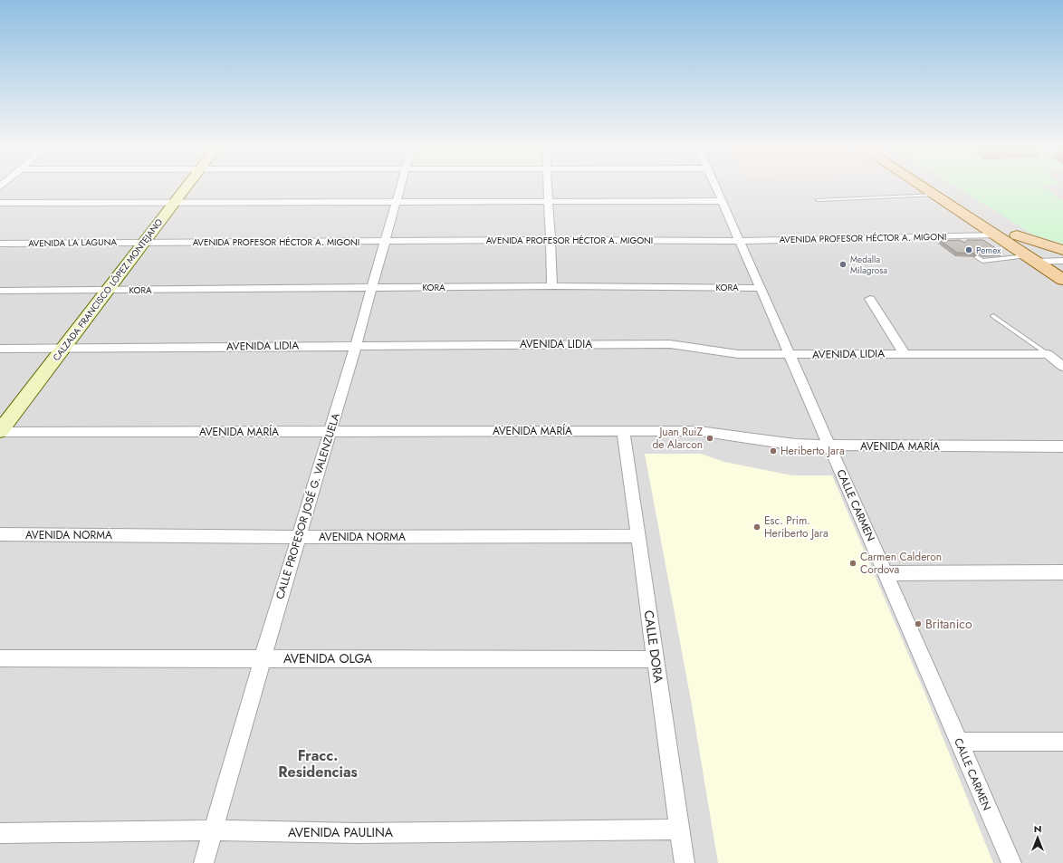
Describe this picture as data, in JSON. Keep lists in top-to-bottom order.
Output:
{
  "streets": {
    "main road": ["CALZADA FRANCISCO LÓPEZ MONTEJANO"],
    "street": [
      "AVENIDA PROFESOR HÉCTOR A. MIGONI",
      "AVENIDA LA LAGUNA",
      "KORA",
      "AVENIDA LIDIA",
      "AVENIDA MARÍA",
      "CALLE CARMEN",
      "CALLE PROFESOR JOSÉ G. VALENZUELA",
      "AVENIDA NORMA",
      "CALLE DORA",
      "AVENIDA OLGA",
      "AVENIDA PAULINA"
    ]
  },
  "crossings": [
    ["AVENIDA PROFESOR HÉCTOR A. MIGONI", "AVENIDA LA LAGUNA"],
    ["AVENIDA PROFESOR HÉCTOR A. MIGONI", "CALZADA FRANCISCO LÓPEZ MONTEJANO"],
    ["AVENIDA PROFESOR HÉCTOR A. MIGONI", "CALLE CARMEN"],
    ["AVENIDA PROFESOR HÉCTOR A. MIGONI", "CALLE PROFESOR JOSÉ G. VALENZUELA"],
    ["AVENIDA LA LAGUNA", "CALZADA FRANCISCO LÓPEZ MONTEJANO"],
    ["KORA", "CALZADA FRANCISCO LÓPEZ MONTEJANO"],
    ["KORA", "CALLE CARMEN"],
    ["KORA", "CALLE PROFESOR JOSÉ G. VALENZUELA"],
    ["CALZADA FRANCISCO LÓPEZ MONTEJANO", "AVENIDA LIDIA"],
    ["CALZADA FRANCISCO LÓPEZ MONTEJANO", "AVENIDA MARÍA"],
    ["AVENIDA LIDIA", "CALLE CARMEN"],
    ["AVENIDA LIDIA", "CALLE PROFESOR JOSÉ G. VALENZUELA"],
    ["AVENIDA MARÍA", "CALLE CARMEN"],
    ["AVENIDA MARÍA", "CALLE PROFESOR JOSÉ G. VALENZUELA"],
    ["AVENIDA MARÍA", "CALLE DORA"],
    ["CALLE PROFESOR JOSÉ G. VALENZUELA", "AVENIDA NORMA"],
    ["CALLE PROFESOR JOSÉ G. VALENZUELA", "AVENIDA OLGA"],
    ["CALLE PROFESOR JOSÉ G. VALENZUELA", "AVENIDA PAULINA"],
    ["AVENIDA NORMA", "CALLE DORA"],
    ["CALLE DORA", "AVENIDA OLGA"],
    ["CALLE DORA", "AVENIDA PAULINA"]
  ],
  "districts": ["Fracc. Residencias"],
  "places": [
    "Pemex",
    "Medalla Milagrosa",
    "Juan RuiZ de Alarcon",
    "Heriberto Jara",
    "Esc. Prim. Heriberto Jara",
    "Carmen Calderon Cordova",
    "Britanico"
  ],
  "north": "top"
}
